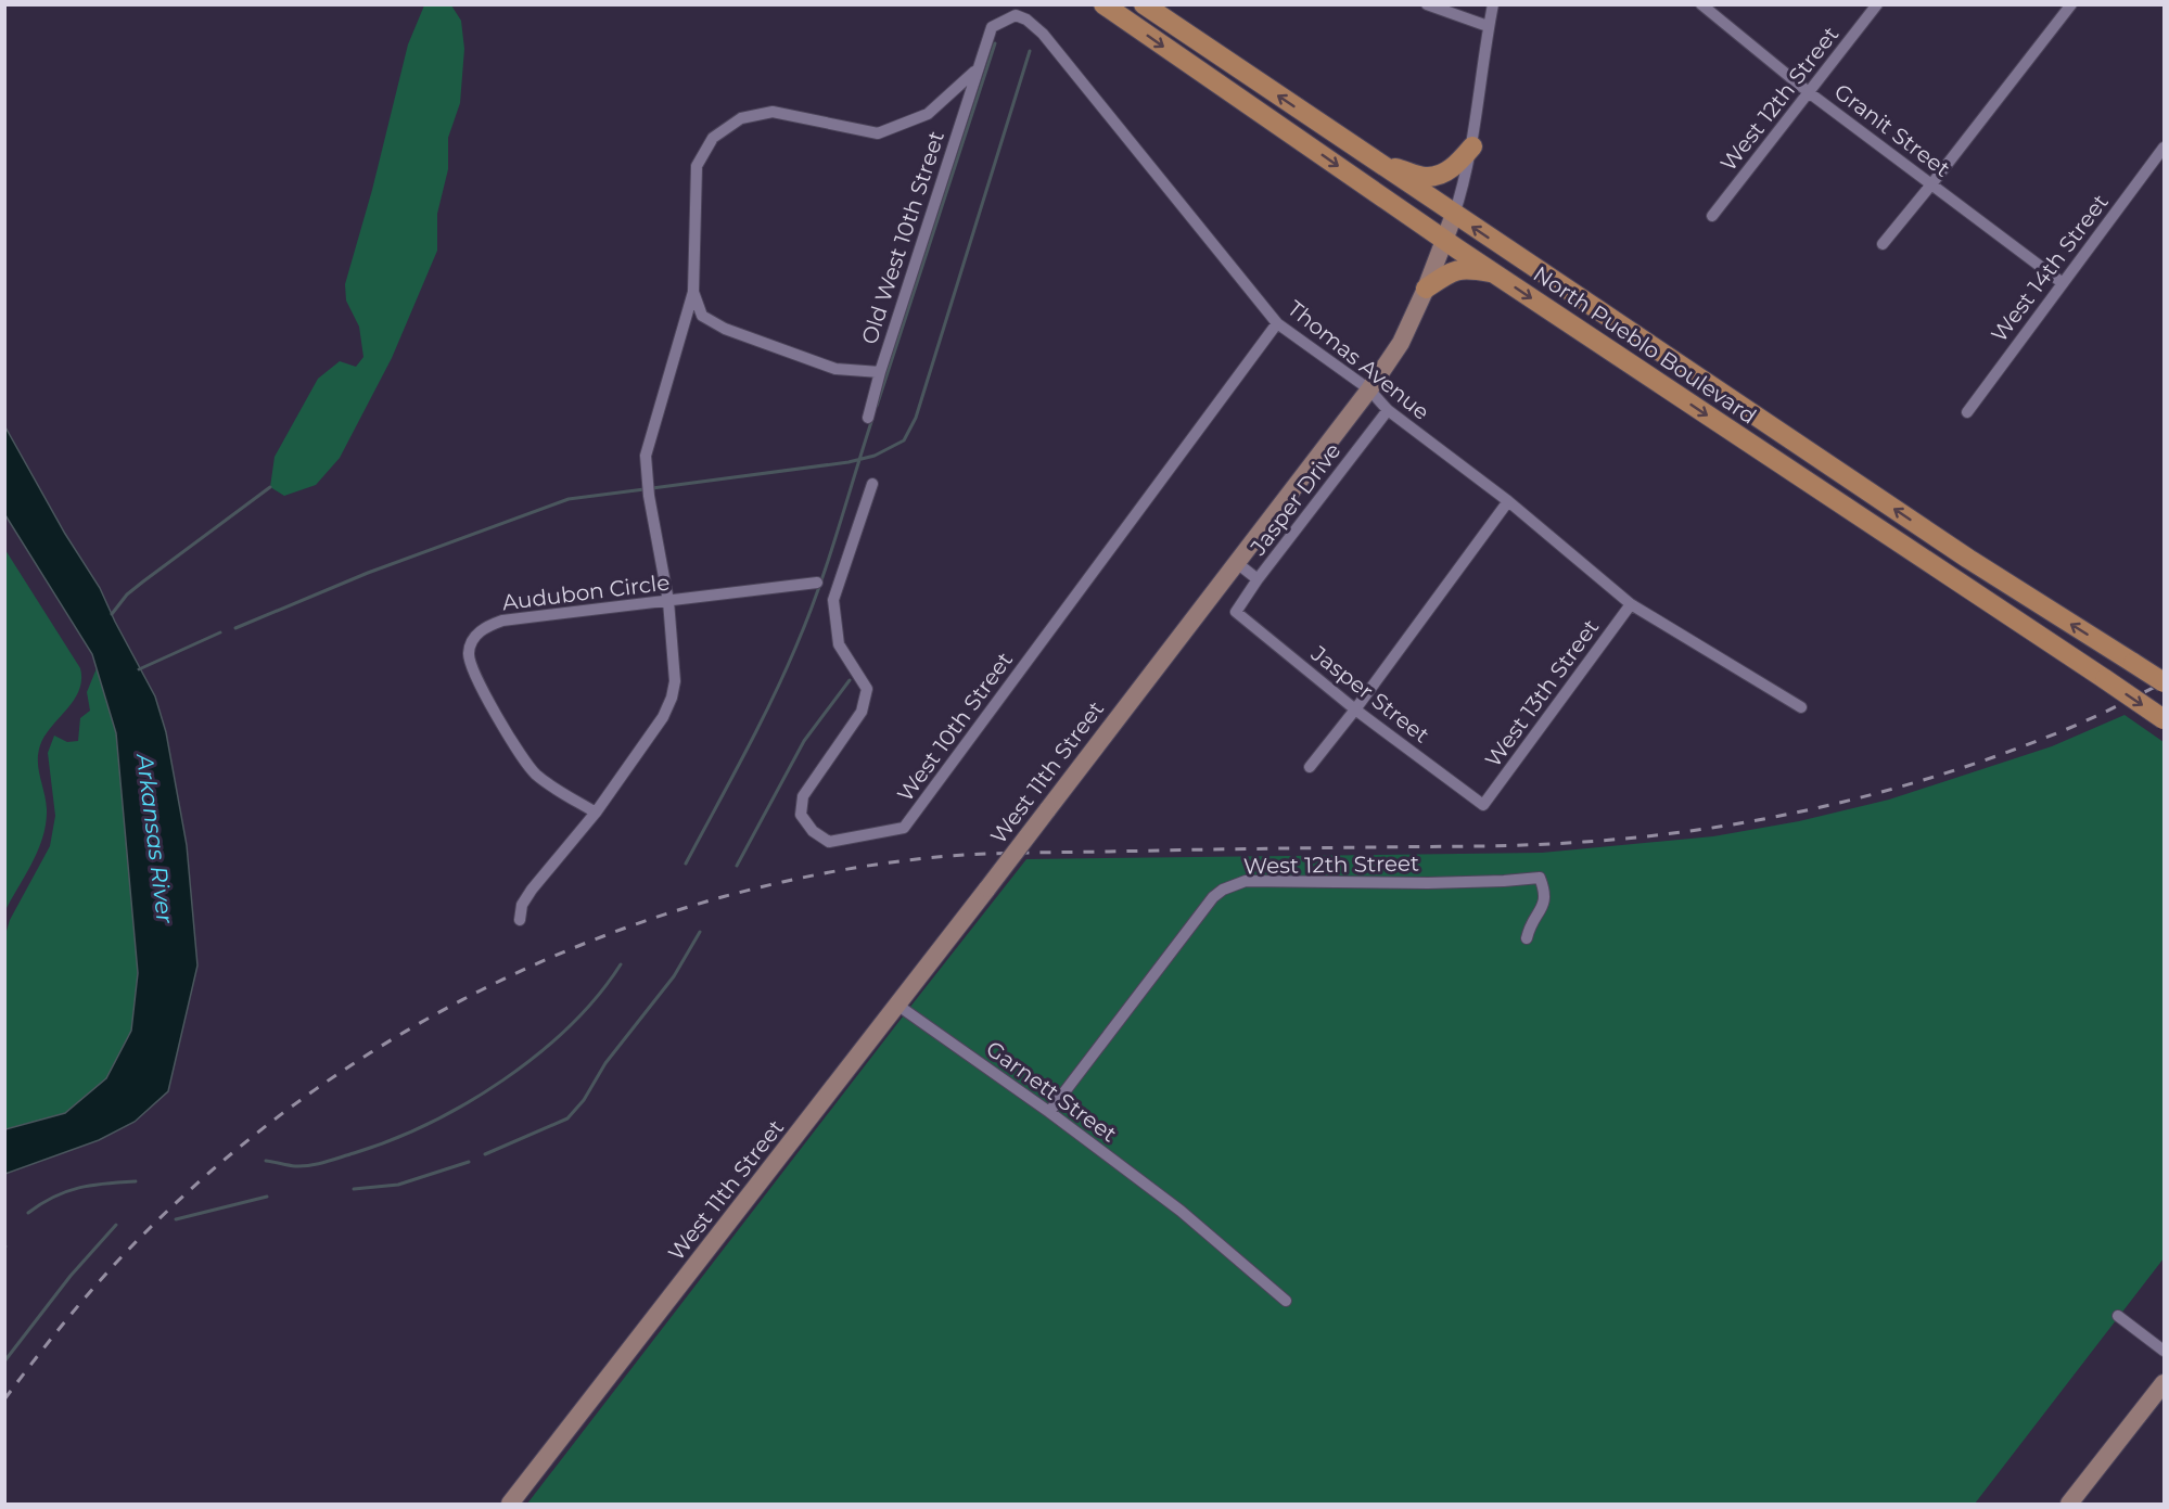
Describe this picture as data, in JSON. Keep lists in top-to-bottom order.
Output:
{
  "streets": {
    "main road": ["North Pueblo Boulevard"],
    "street": [
      "West 12th Street",
      "Granit Street",
      "Old West 10th Street",
      "West 14th Street",
      "Thomas Avenue",
      "Jasper Drive",
      "Audubon Circle",
      "West 13th Street",
      "Jasper Street",
      "West 10th Street",
      "West 11th Street",
      "Garnett Street"
    ]
  },
  "crossings": [
    ["West 12th Street", "Granit Street"],
    ["West 12th Street", "Garnett Street"],
    ["Granit Street", "West 14th Street"],
    ["Old West 10th Street", "Thomas Avenue"],
    ["North Pueblo Boulevard", "West 11th Street"],
    ["Thomas Avenue", "Jasper Drive"],
    ["Thomas Avenue", "West 13th Street"],
    ["Thomas Avenue", "West 10th Street"],
    ["Thomas Avenue", "West 11th Street"],
    ["Jasper Drive", "Jasper Street"],
    ["West 13th Street", "Jasper Street"],
    ["West 11th Street", "Garnett Street"]
  ],
  "water": ["Arkansas River"]
}
